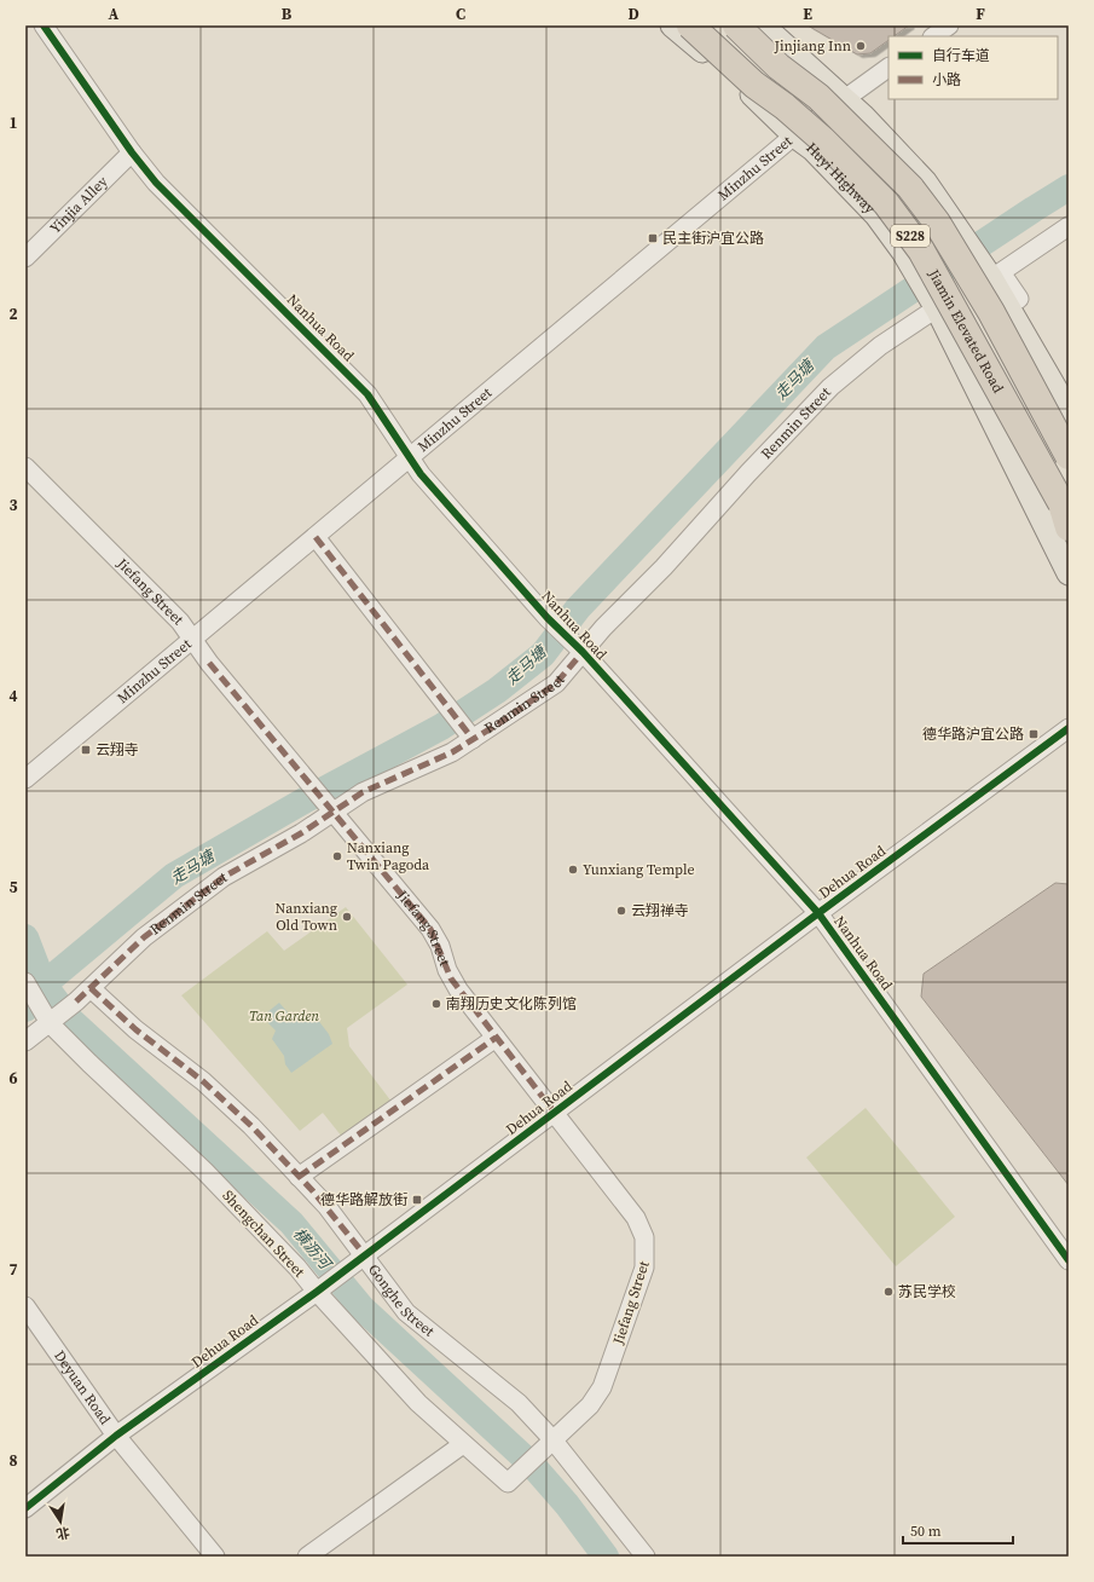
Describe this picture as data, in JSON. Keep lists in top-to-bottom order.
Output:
{
  "streets": {
    "highway": ["S228", "Jiamin Elevated Road"],
    "main road": ["Huyi Highway"],
    "street": [
      "Minzhu Street",
      "Yinjia Alley",
      "Nanhua Road",
      "Renmin Street",
      "Jiefang Street",
      "Dehua Road",
      "Shengchan Street",
      "Gonghe Street",
      "Deyuan Road"
    ]
  },
  "crossings": [
    ["Minzhu Street", "Huyi Highway"],
    ["Minzhu Street", "Nanhua Road"],
    ["Minzhu Street", "Jiefang Street"],
    ["Huyi Highway", "Renmin Street"],
    ["Yinjia Alley", "Nanhua Road"],
    ["Nanhua Road", "Renmin Street"],
    ["Nanhua Road", "Dehua Road"],
    ["Renmin Street", "Jiefang Street"],
    ["Renmin Street", "Shengchan Street"],
    ["Renmin Street", "Gonghe Street"],
    ["Jiefang Street", "Dehua Road"],
    ["Jiefang Street", "Shengchan Street"],
    ["Jiefang Street", "Gonghe Street"],
    ["Dehua Road", "Shengchan Street"],
    ["Dehua Road", "Gonghe Street"],
    ["Dehua Road", "Deyuan Road"]
  ],
  "water": ["走马塘", "横沥河"],
  "parks": ["Tan Garden"],
  "places": {
    "other": [
      "Jinjiang Inn",
      "Nanxiang Twin Pagoda",
      "Yunxiang Temple",
      "云翔禅寺",
      "Nanxiang Old Town",
      "南翔历史文化陈列馆",
      "苏民学校"
    ],
    "transit": [
      "民主街沪宜公路",
      "德华路沪宜公路",
      "云翔寺",
      "德华路解放街"
    ]
  },
  "legend": ["自行车道", "小路"],
  "scale_bar": "50 m",
  "north": "bottom",
  "grid": {
    "columns": [
      "A",
      "B",
      "C",
      "D",
      "E",
      "F"
    ],
    "rows": [
      "1",
      "2",
      "3",
      "4",
      "5",
      "6",
      "7",
      "8"
    ]
  }
}
